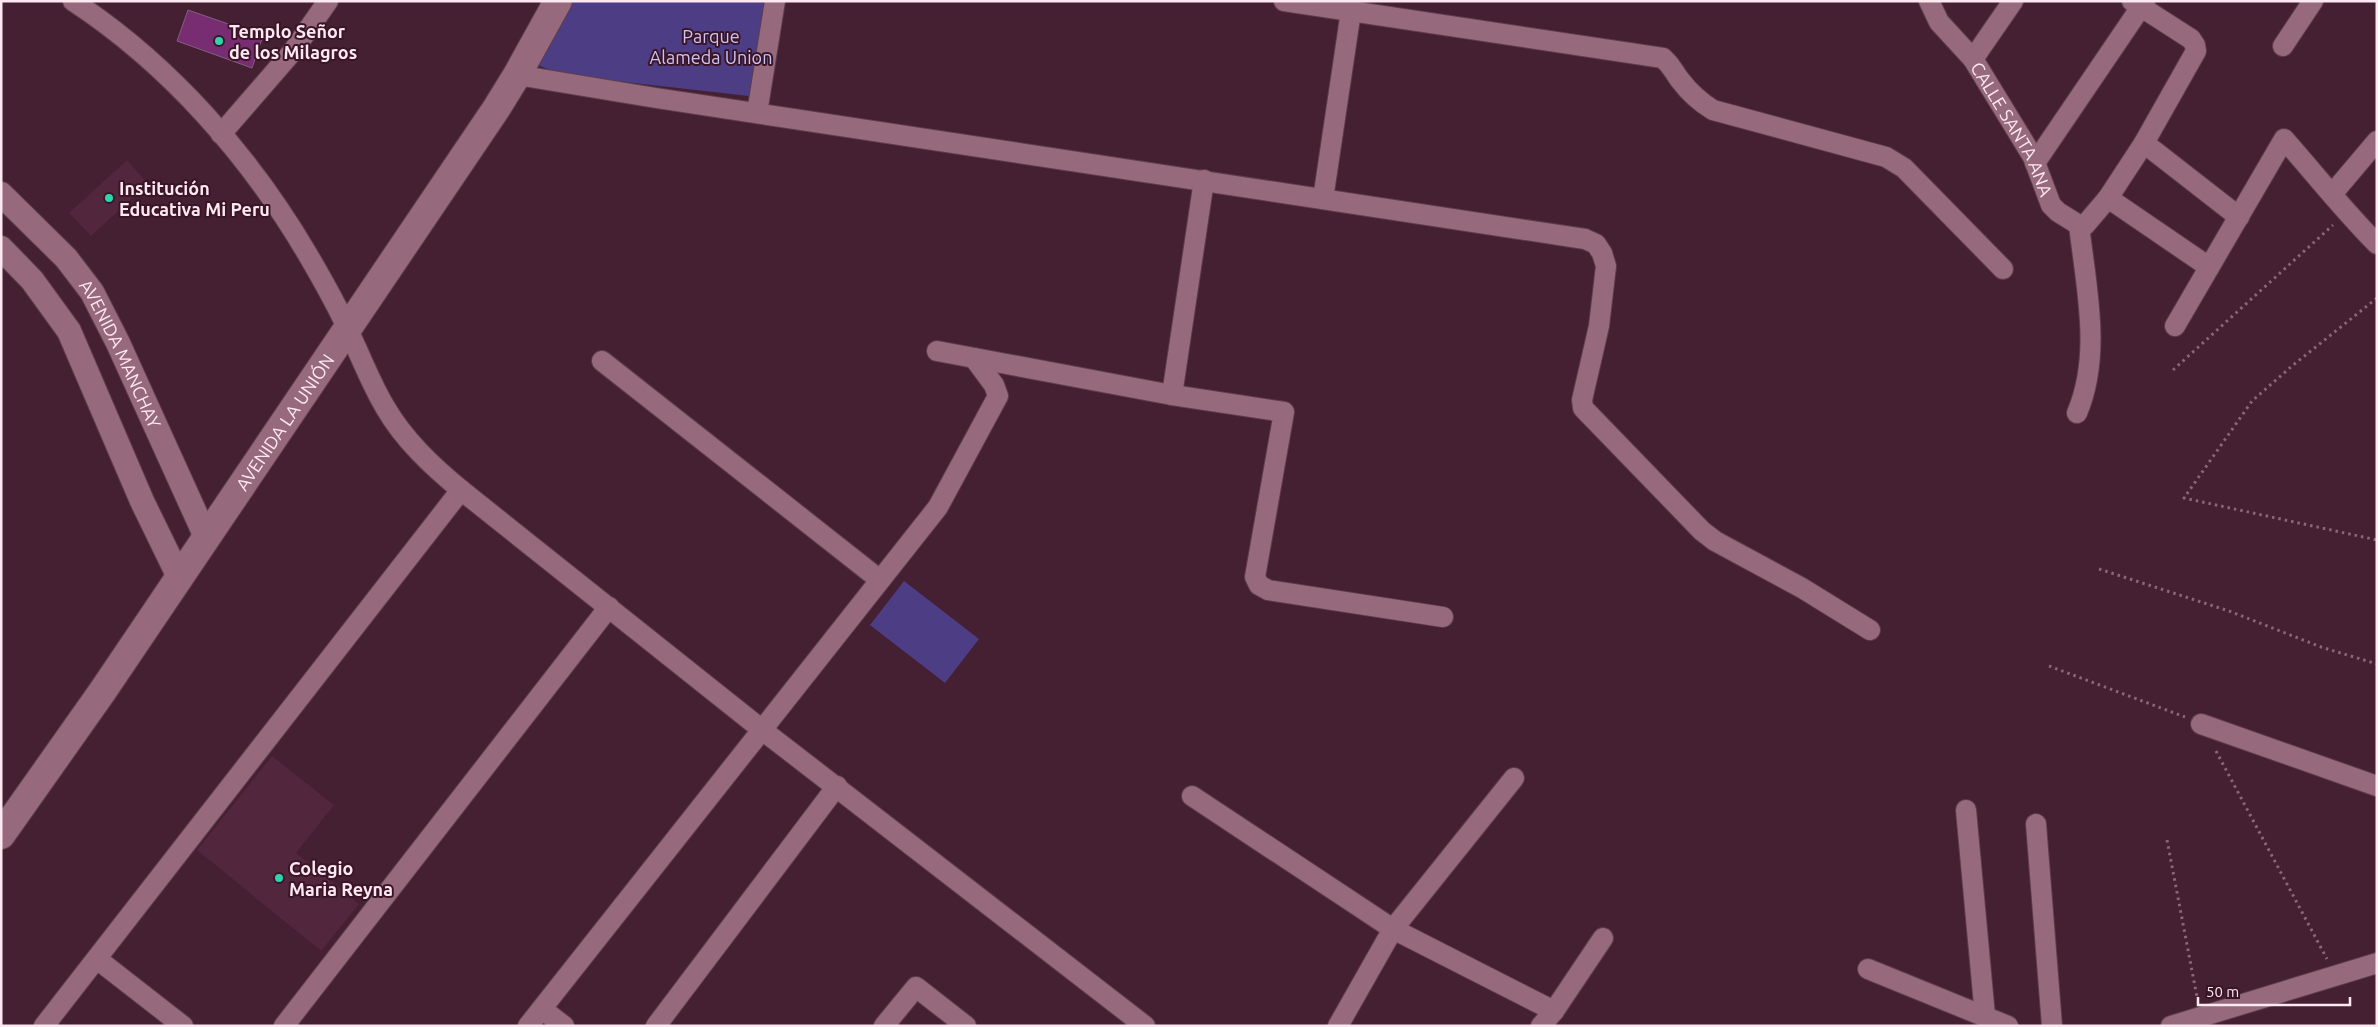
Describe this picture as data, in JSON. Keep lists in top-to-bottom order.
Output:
{
  "streets": {
    "main road": ["AVENIDA LA UNIÓN"],
    "street": ["CALLE SANTA ANA", "AVENIDA MANCHAY"]
  },
  "crossings": [
    ["AVENIDA MANCHAY", "AVENIDA LA UNIÓN"]
  ],
  "parks": ["Parque Alameda Union"],
  "places": ["Templo Señor de los Milagros", "Institución Educativa Mi Peru", "Colegio Maria Reyna"],
  "scale_bar": "50 m"
}
